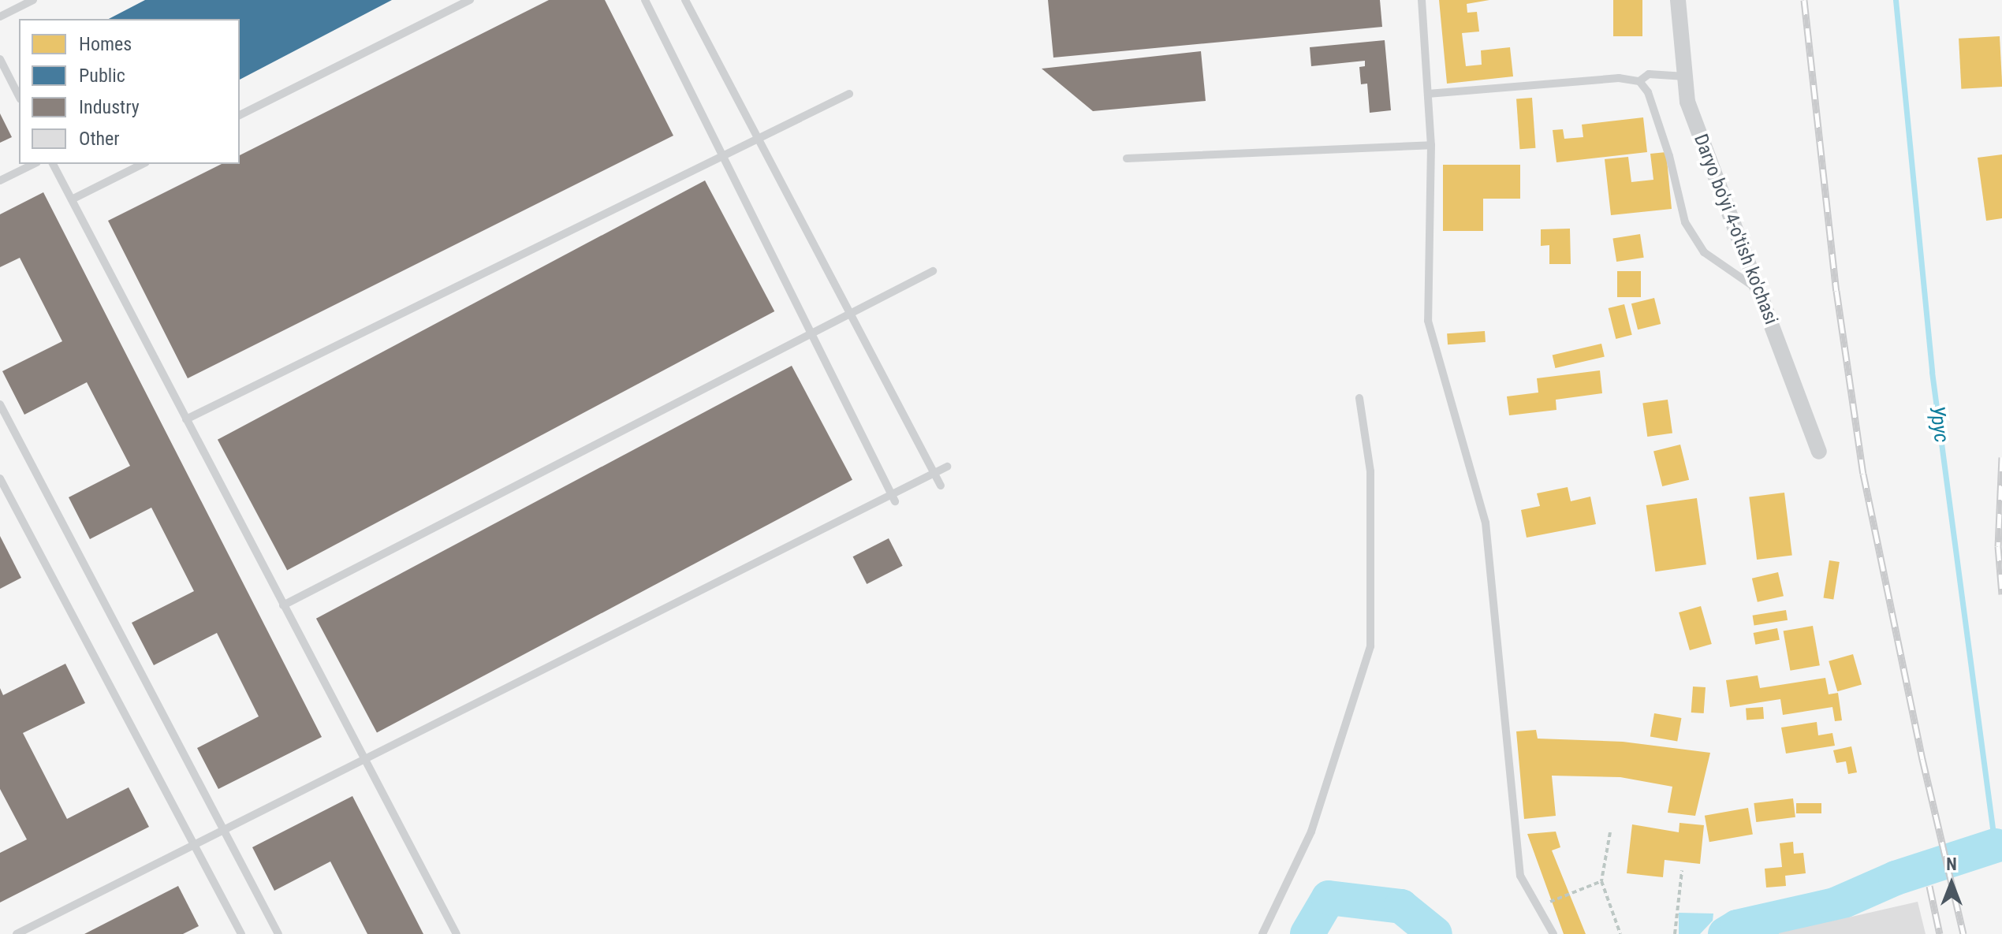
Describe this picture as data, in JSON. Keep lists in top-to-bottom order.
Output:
{
  "streets": {
    "street": ["Daryo bo'yi 4-o'tish ko'chasi"]
  },
  "water": ["Урус"],
  "legend": [
    "Homes",
    "Public",
    "Industry",
    "Other"
  ],
  "north": "top"
}
